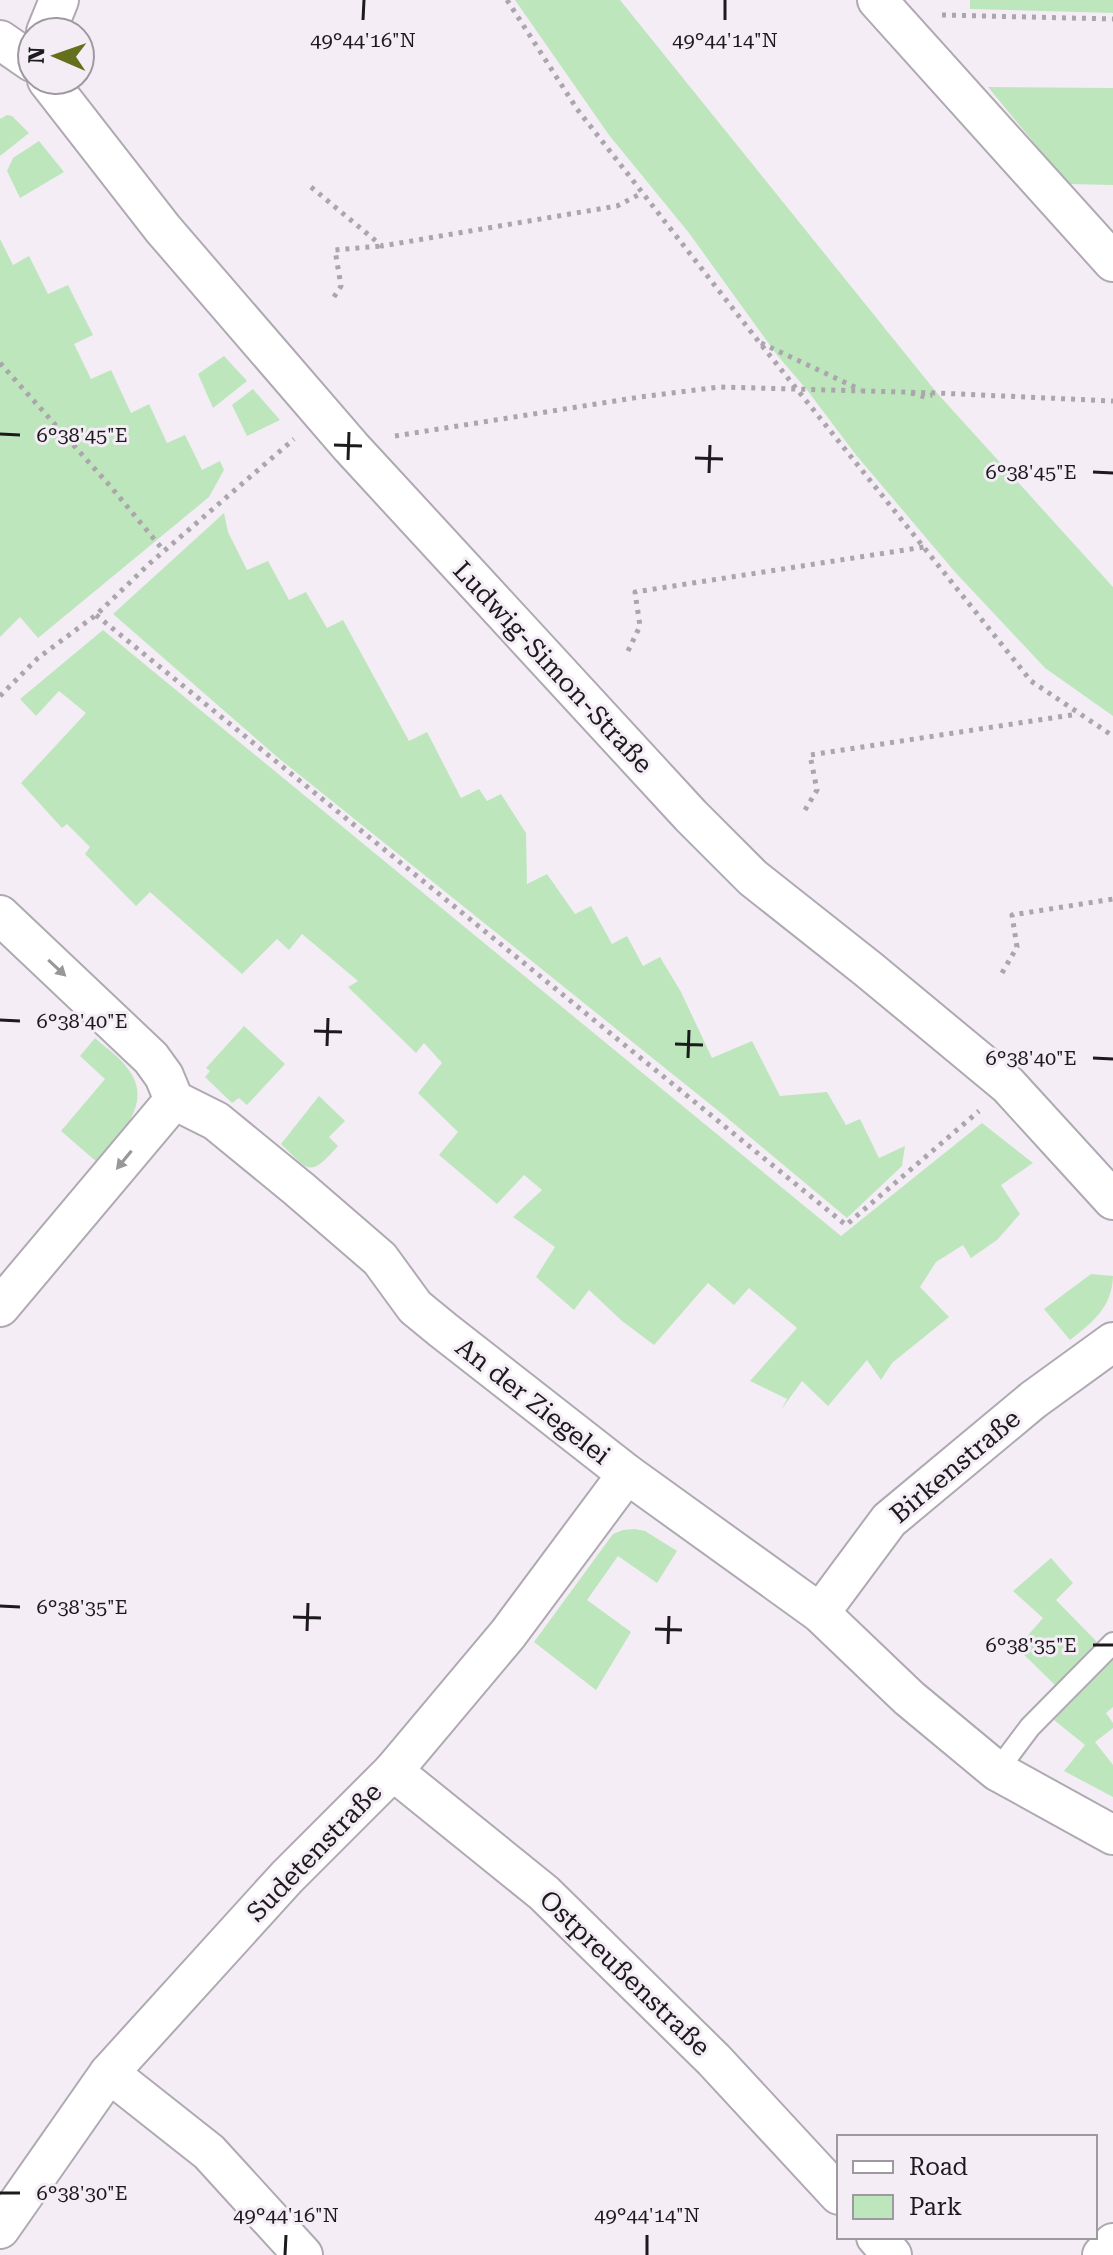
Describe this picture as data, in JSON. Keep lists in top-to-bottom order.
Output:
{
  "streets": {
    "street": [
      "Ludwig-Simon-Straße",
      "An der Ziegelei",
      "Birkenstraße",
      "Sudetenstraße",
      "Ostpreußenstraße"
    ]
  },
  "crossings": [
    ["An der Ziegelei", "Birkenstraße"],
    ["An der Ziegelei", "Sudetenstraße"],
    ["Sudetenstraße", "Ostpreußenstraße"]
  ],
  "legend": ["Road", "Park"],
  "north": "left",
  "coordinates": [
    "49°44'16\"N",
    "49°44'14\"N",
    "6°38'45\"E",
    "6°38'40\"E",
    "6°38'35\"E",
    "6°38'30\"E"
  ]
}
